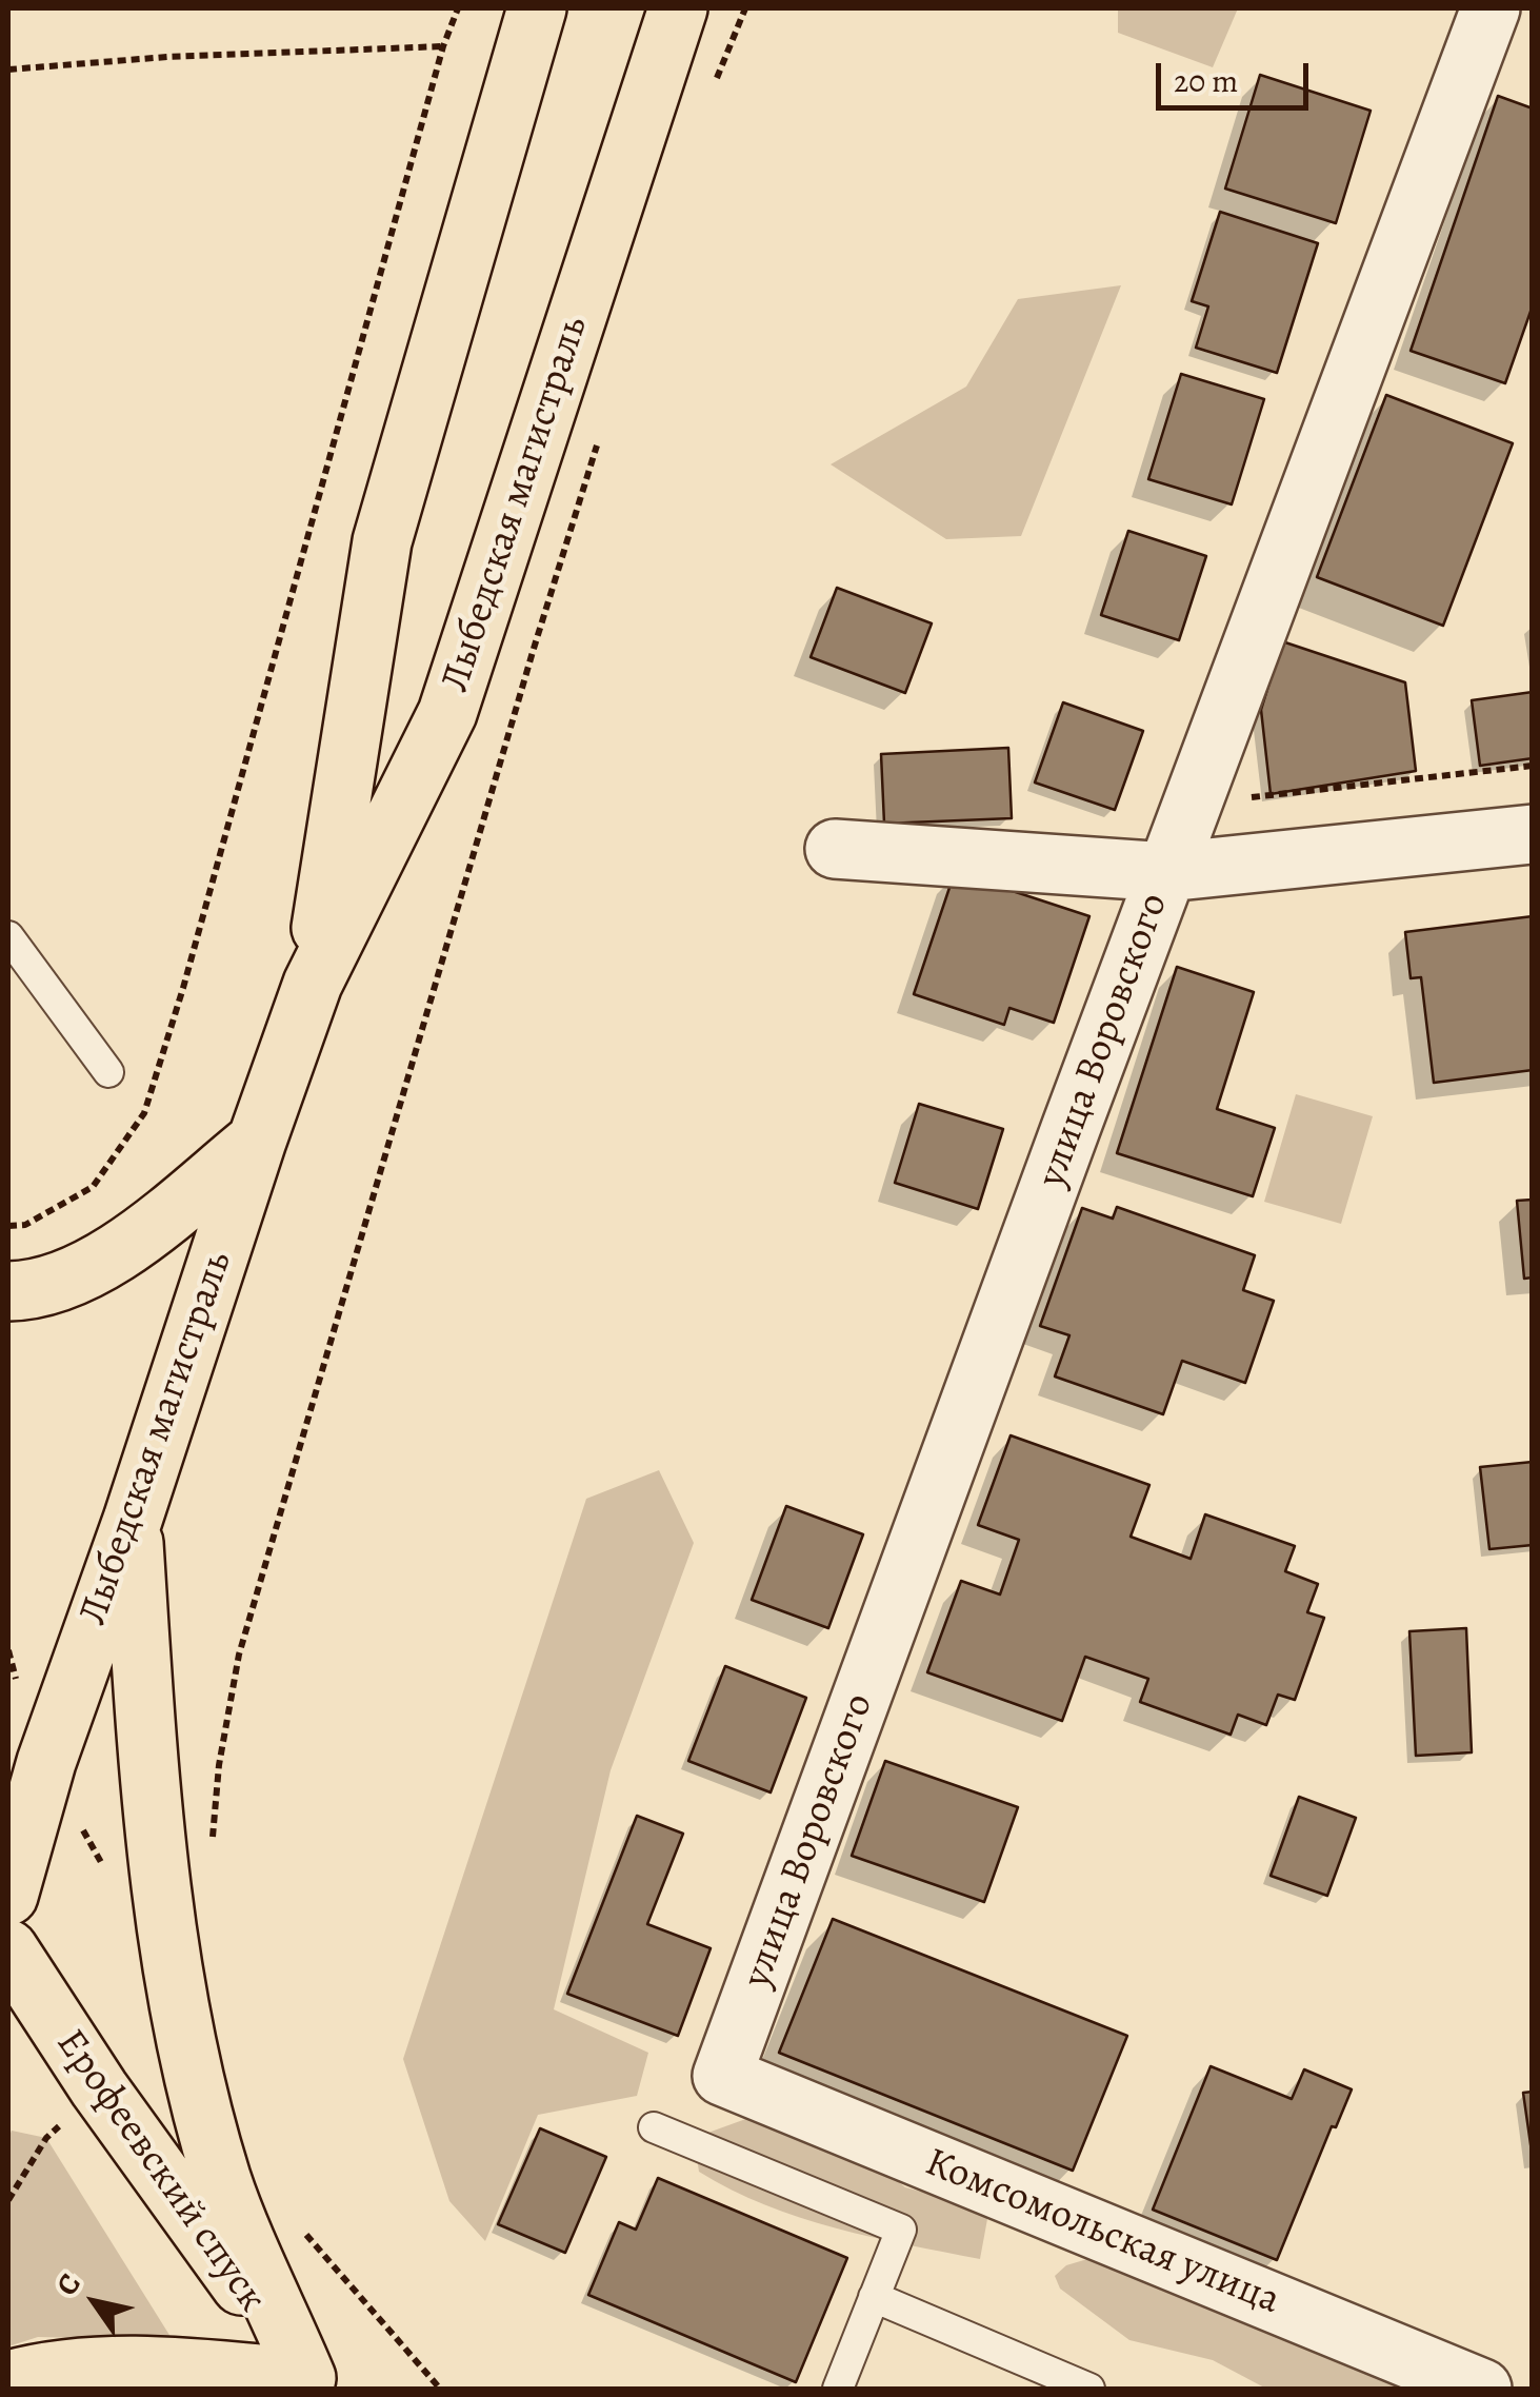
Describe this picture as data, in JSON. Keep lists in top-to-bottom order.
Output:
{
  "streets": {
    "main road": ["Лыбедская магистраль", "Ерофеевский спуск"],
    "street": ["улица Воровского", "Комсомольская улица"]
  },
  "crossings": [
    ["улица Воровского", "Комсомольская улица"]
  ],
  "scale_bar": "20 m",
  "north": "top left"
}
